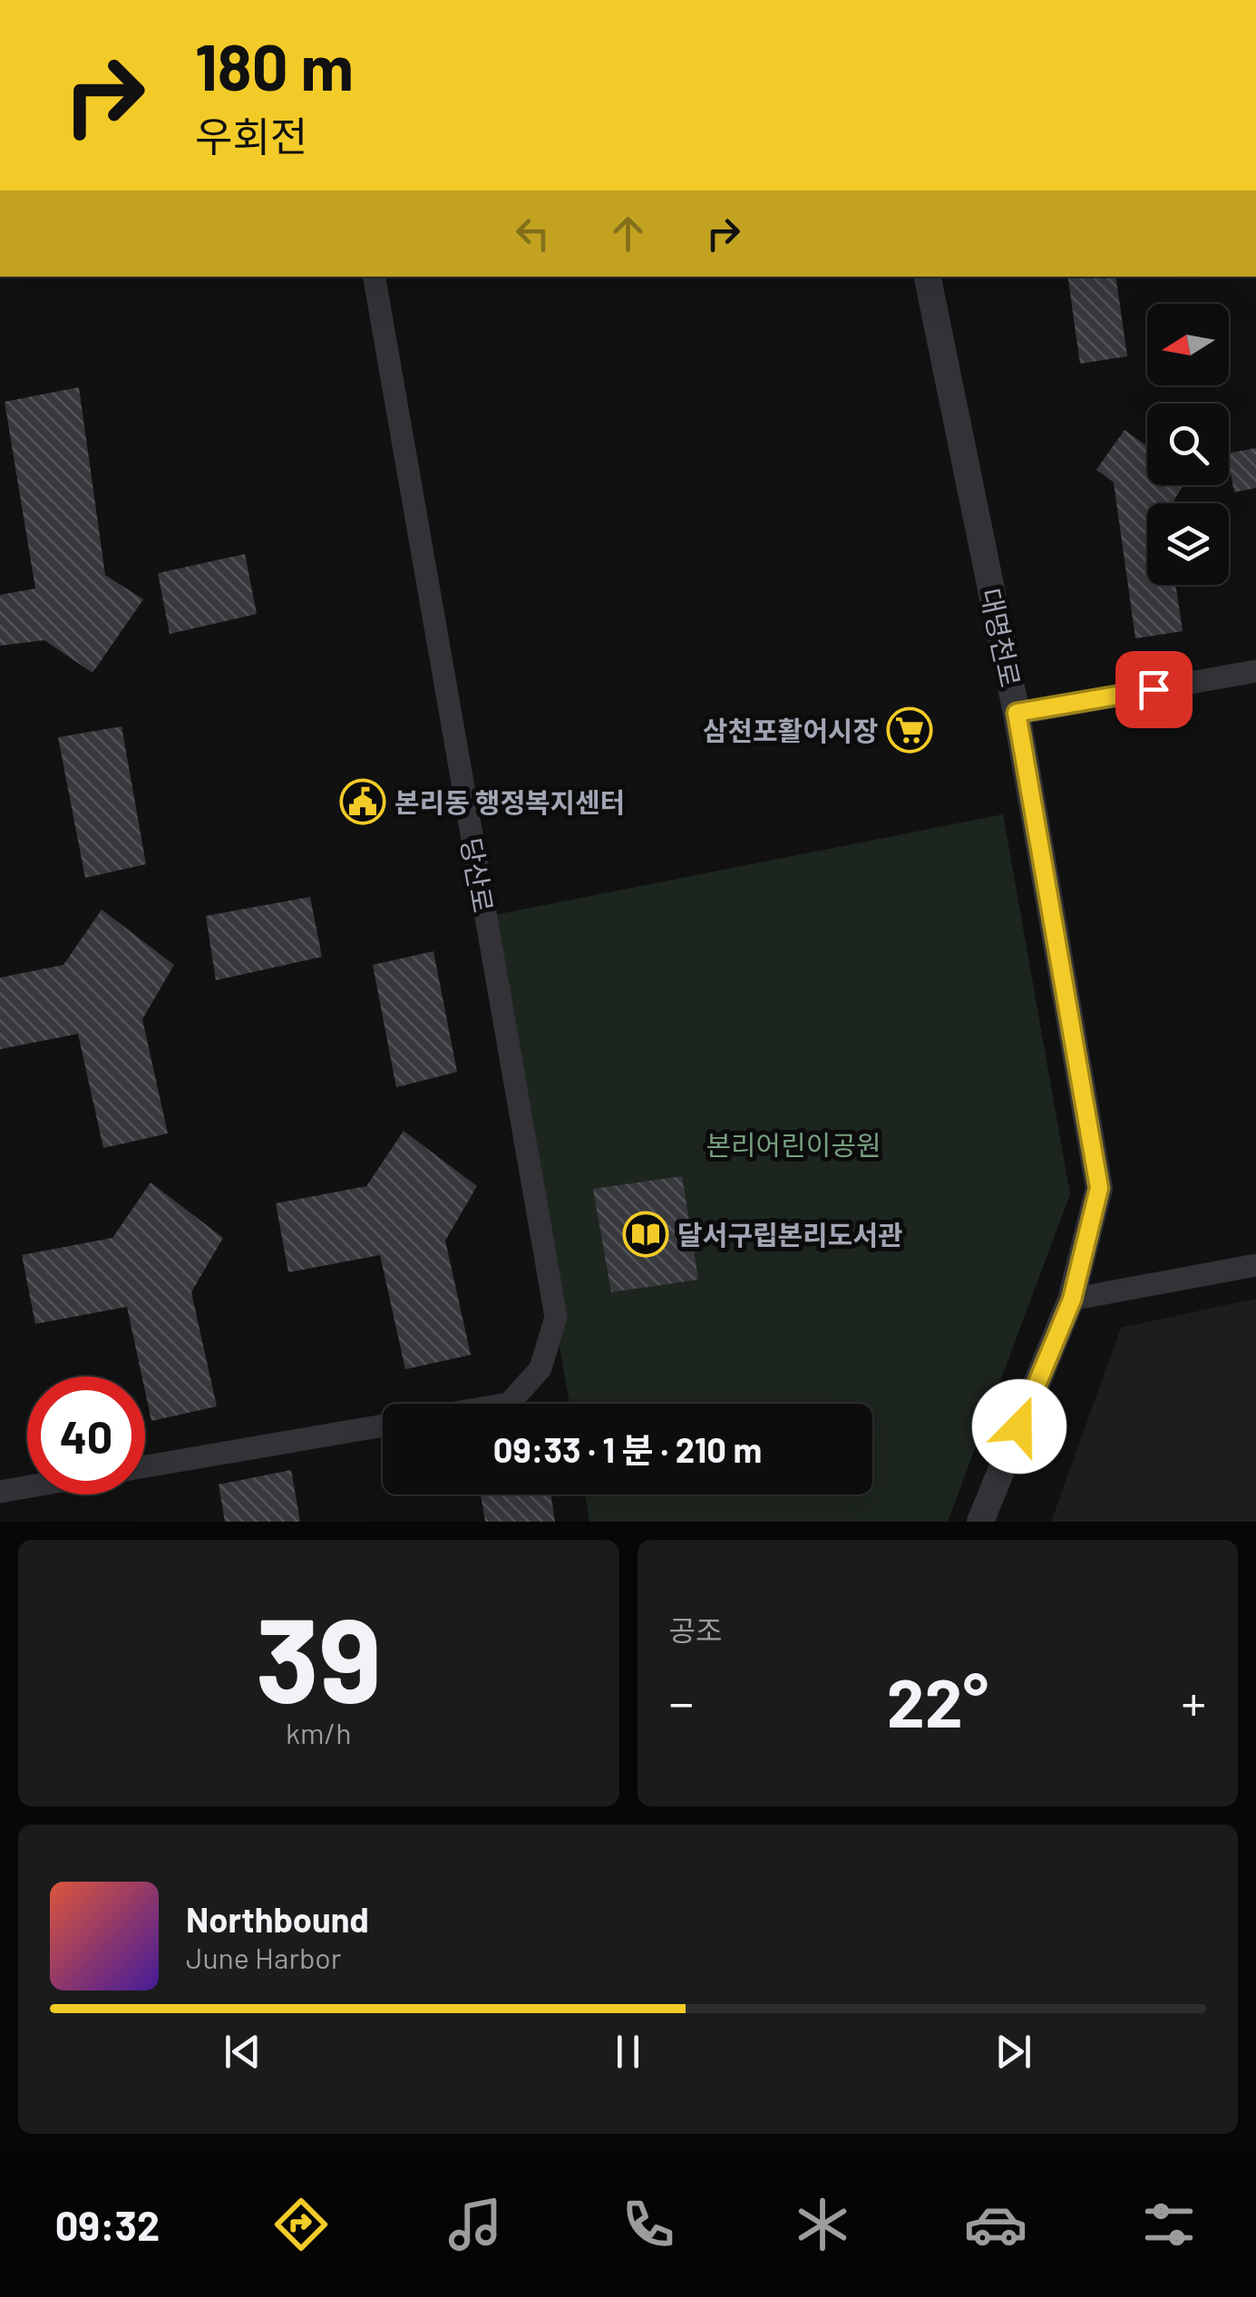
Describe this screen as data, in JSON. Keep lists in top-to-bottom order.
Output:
{
  "streets": {
    "street": ["대명천로", "당산로"]
  },
  "parks": ["본리어린이공원"],
  "places": {
    "supermarket": ["삼천포활어시장"],
    "public building": ["본리동 행정복지센터"],
    "library": ["달서구립본리도서관"]
  },
  "north": "left",
  "page": {
    "turn": ["180 m", "우회전"],
    "limit": "40",
    "trip": "09:33 · 1 분 · 210 m",
    "tile": [
      ["39", "km/h"],
      "공조"
    ],
    "heat": ["−", "22°", "+"],
    "song": ["Northbound", "June Harbor"],
    "tabs": "09:32"
  }
}
